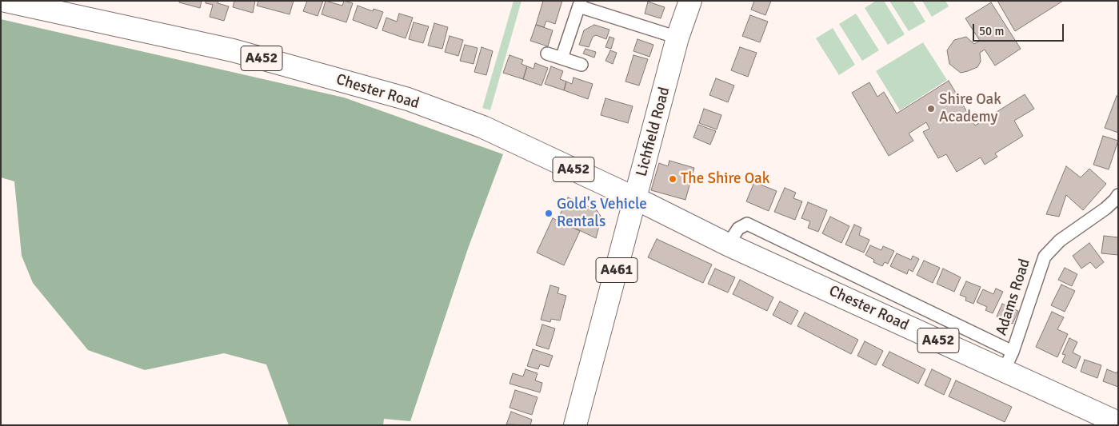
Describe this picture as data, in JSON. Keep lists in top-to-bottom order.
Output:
{
  "streets": {
    "highway": [
      "A452",
      "Chester Road",
      "Lichfield Road",
      "A461"
    ],
    "street": ["Adams Road"]
  },
  "crossings": [
    ["Chester Road", "Lichfield Road"],
    ["Chester Road", "Adams Road"]
  ],
  "places": ["Shire Oak Academy", "The Shire Oak", "Gold's Vehicle Rentals"],
  "scale_bar": "50 m"
}
